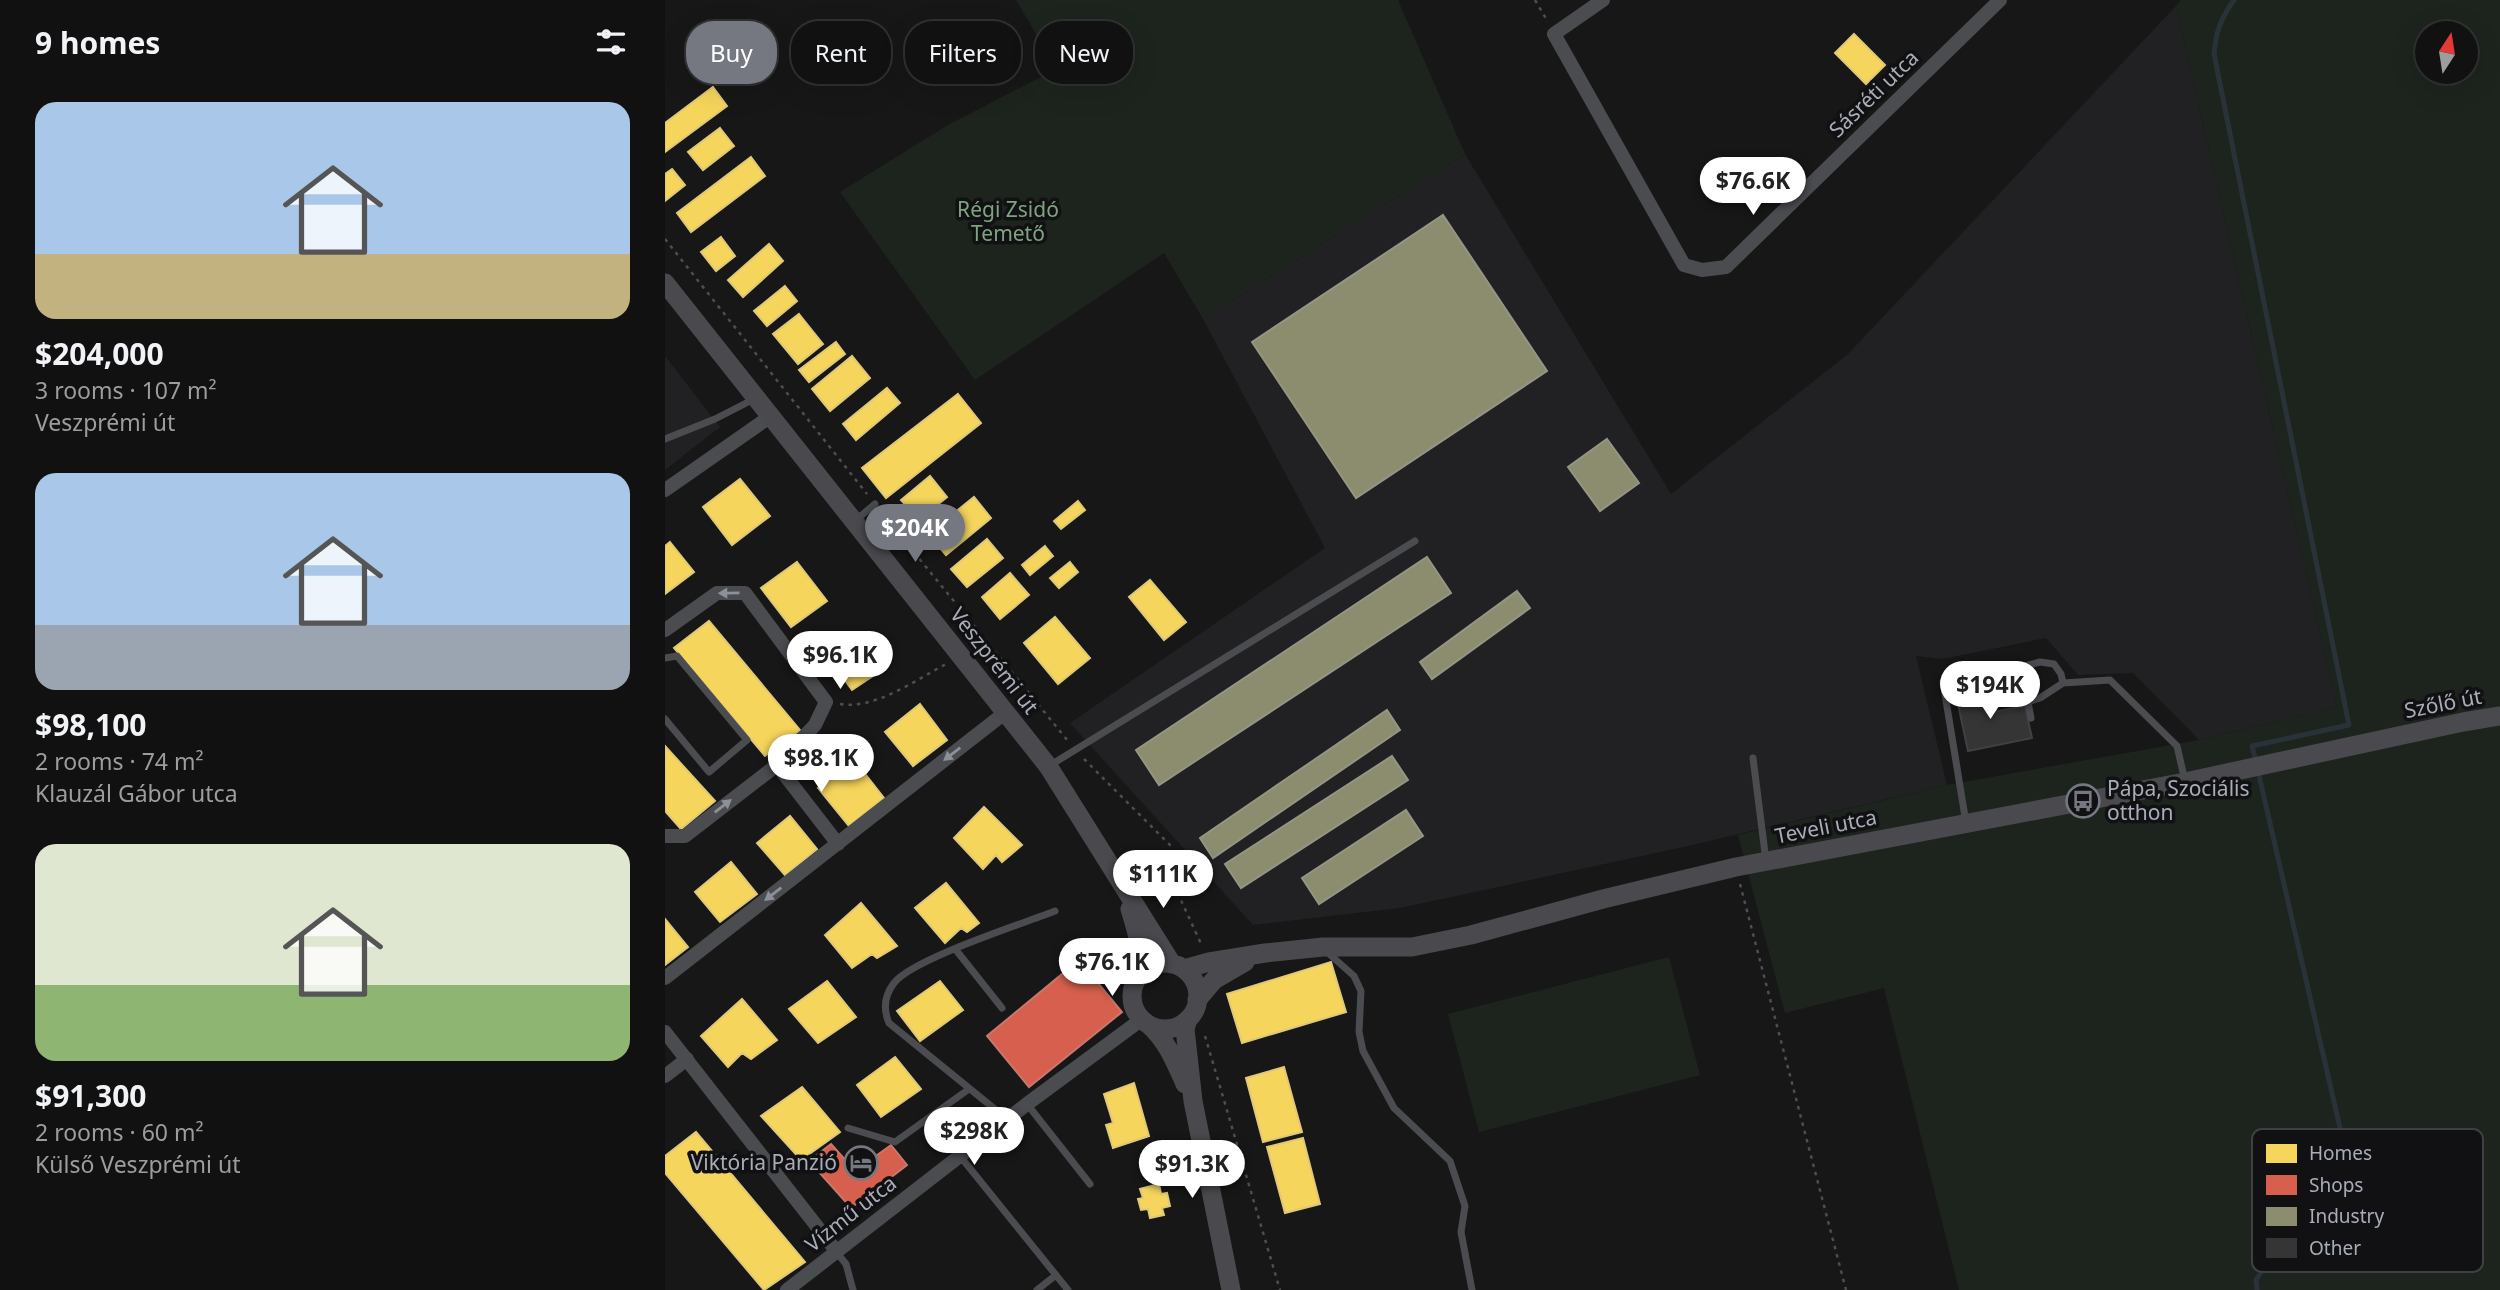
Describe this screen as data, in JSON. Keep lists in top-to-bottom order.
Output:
{
  "streets": {
    "main road": ["Veszprémi út", "Szőlő út", "Teveli utca"],
    "street": ["Sásréti utca", "Vízmű utca"]
  },
  "crossings": [
    ["Veszprémi út", "Teveli utca"],
    ["Veszprémi út", "Vízmű utca"],
    ["Szőlő út", "Teveli utca"],
    ["Teveli utca", "Vízmű utca"]
  ],
  "parks": ["Régi Zsidó Temető"],
  "places": {
    "bus stop": ["Pápa, Szociális otthon"],
    "hotel": ["Viktória Panzió"]
  },
  "legend": [
    "Homes",
    "Shops",
    "Industry",
    "Other"
  ],
  "north": "top",
  "page": {
    "heading": "9 homes",
    "chip": [
      "Buy",
      "Rent",
      "Filters",
      "New"
    ],
    "list": [
      {
        "name": "$204,000",
        "note": "3 rooms · 107 m² · Veszprémi út"
      },
      {
        "name": "$98,100",
        "note": "2 rooms · 74 m² · Klauzál Gábor utca"
      },
      {
        "name": "$91,300",
        "note": "2 rooms · 60 m² · Külső Veszprémi út"
      }
    ],
    "price": [
      "$76.6K",
      "$204K",
      "$96.1K",
      "$194K",
      "$98.1K",
      "$111K",
      "$76.1K",
      "$298K",
      "$91.3K"
    ]
  }
}
